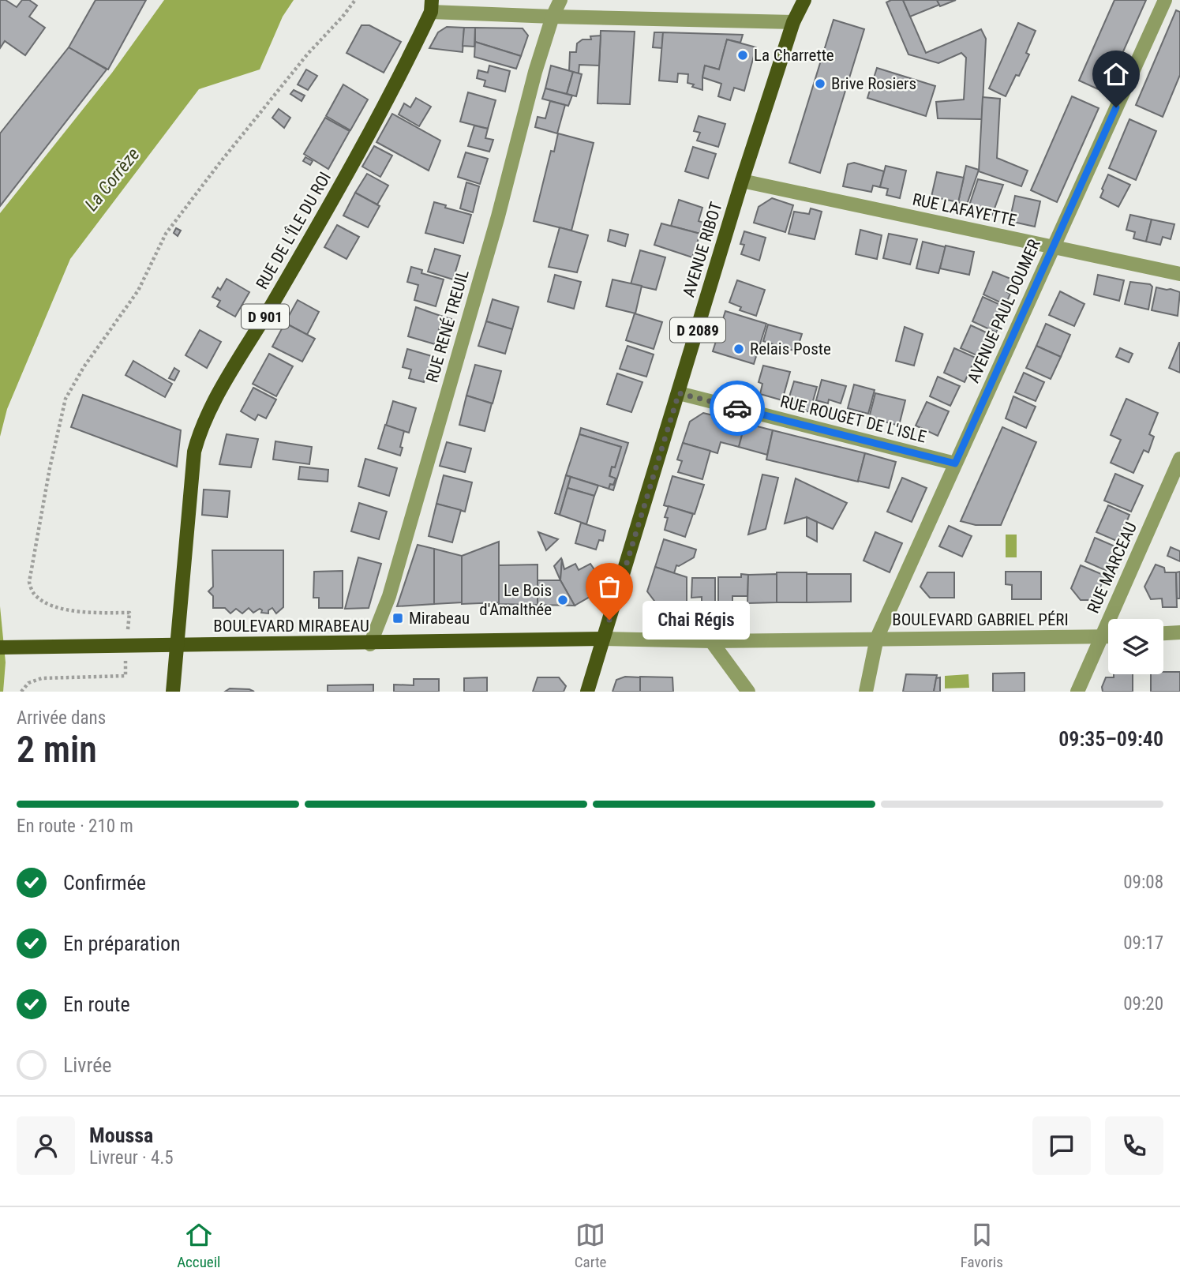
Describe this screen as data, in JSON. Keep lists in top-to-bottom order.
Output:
{
  "streets": {
    "main road": [
      "RUE DE L'ÎLE DU ROI",
      "AVENUE RIBOT",
      "D 901",
      "D 2089",
      "BOULEVARD MIRABEAU"
    ],
    "street": [
      "RUE LAFAYETTE",
      "AVENUE PAUL DOUMER",
      "RUE RENÉ TREUIL",
      "RUE ROUGET DE L'ISLE",
      "RUE MARCEAU",
      "BOULEVARD GABRIEL PÉRI"
    ]
  },
  "crossings": [
    ["RUE LAFAYETTE", "AVENUE RIBOT"],
    ["RUE LAFAYETTE", "AVENUE PAUL DOUMER"],
    ["RUE DE L'ÎLE DU ROI", "D 901"],
    ["RUE DE L'ÎLE DU ROI", "BOULEVARD MIRABEAU"],
    ["AVENUE RIBOT", "D 2089"],
    ["AVENUE RIBOT", "RUE ROUGET DE L'ISLE"],
    ["AVENUE RIBOT", "BOULEVARD GABRIEL PÉRI"],
    ["AVENUE RIBOT", "BOULEVARD MIRABEAU"],
    ["AVENUE PAUL DOUMER", "RUE ROUGET DE L'ISLE"],
    ["AVENUE PAUL DOUMER", "BOULEVARD GABRIEL PÉRI"],
    ["D 901", "BOULEVARD MIRABEAU"],
    ["RUE RENÉ TREUIL", "BOULEVARD MIRABEAU"],
    ["D 2089", "BOULEVARD GABRIEL PÉRI"],
    ["D 2089", "BOULEVARD MIRABEAU"],
    ["RUE MARCEAU", "BOULEVARD GABRIEL PÉRI"],
    ["BOULEVARD GABRIEL PÉRI", "BOULEVARD MIRABEAU"]
  ],
  "water": ["La Corrèze"],
  "places": {
    "other": [
      "La Charrette",
      "Brive Rosiers",
      "Relais Poste",
      "Le Bois d'Amalthée",
      "Chai Régis"
    ],
    "transit": ["Mirabeau"]
  },
  "page": {
    "bubble": "Chai Régis",
    "heading": ["2 min", "Arrivée dans", "09:35–09:40"],
    "panel": ["Moussa", "Livreur · 4.5"],
    "bar": "En route · 210 m",
    "list": [
      ["Confirmée", "09:08"],
      ["En préparation", "09:17"],
      ["En route", "09:20"],
      "Livrée"
    ],
    "tabs": ["Accueil", "Carte", "Favoris"]
  }
}
